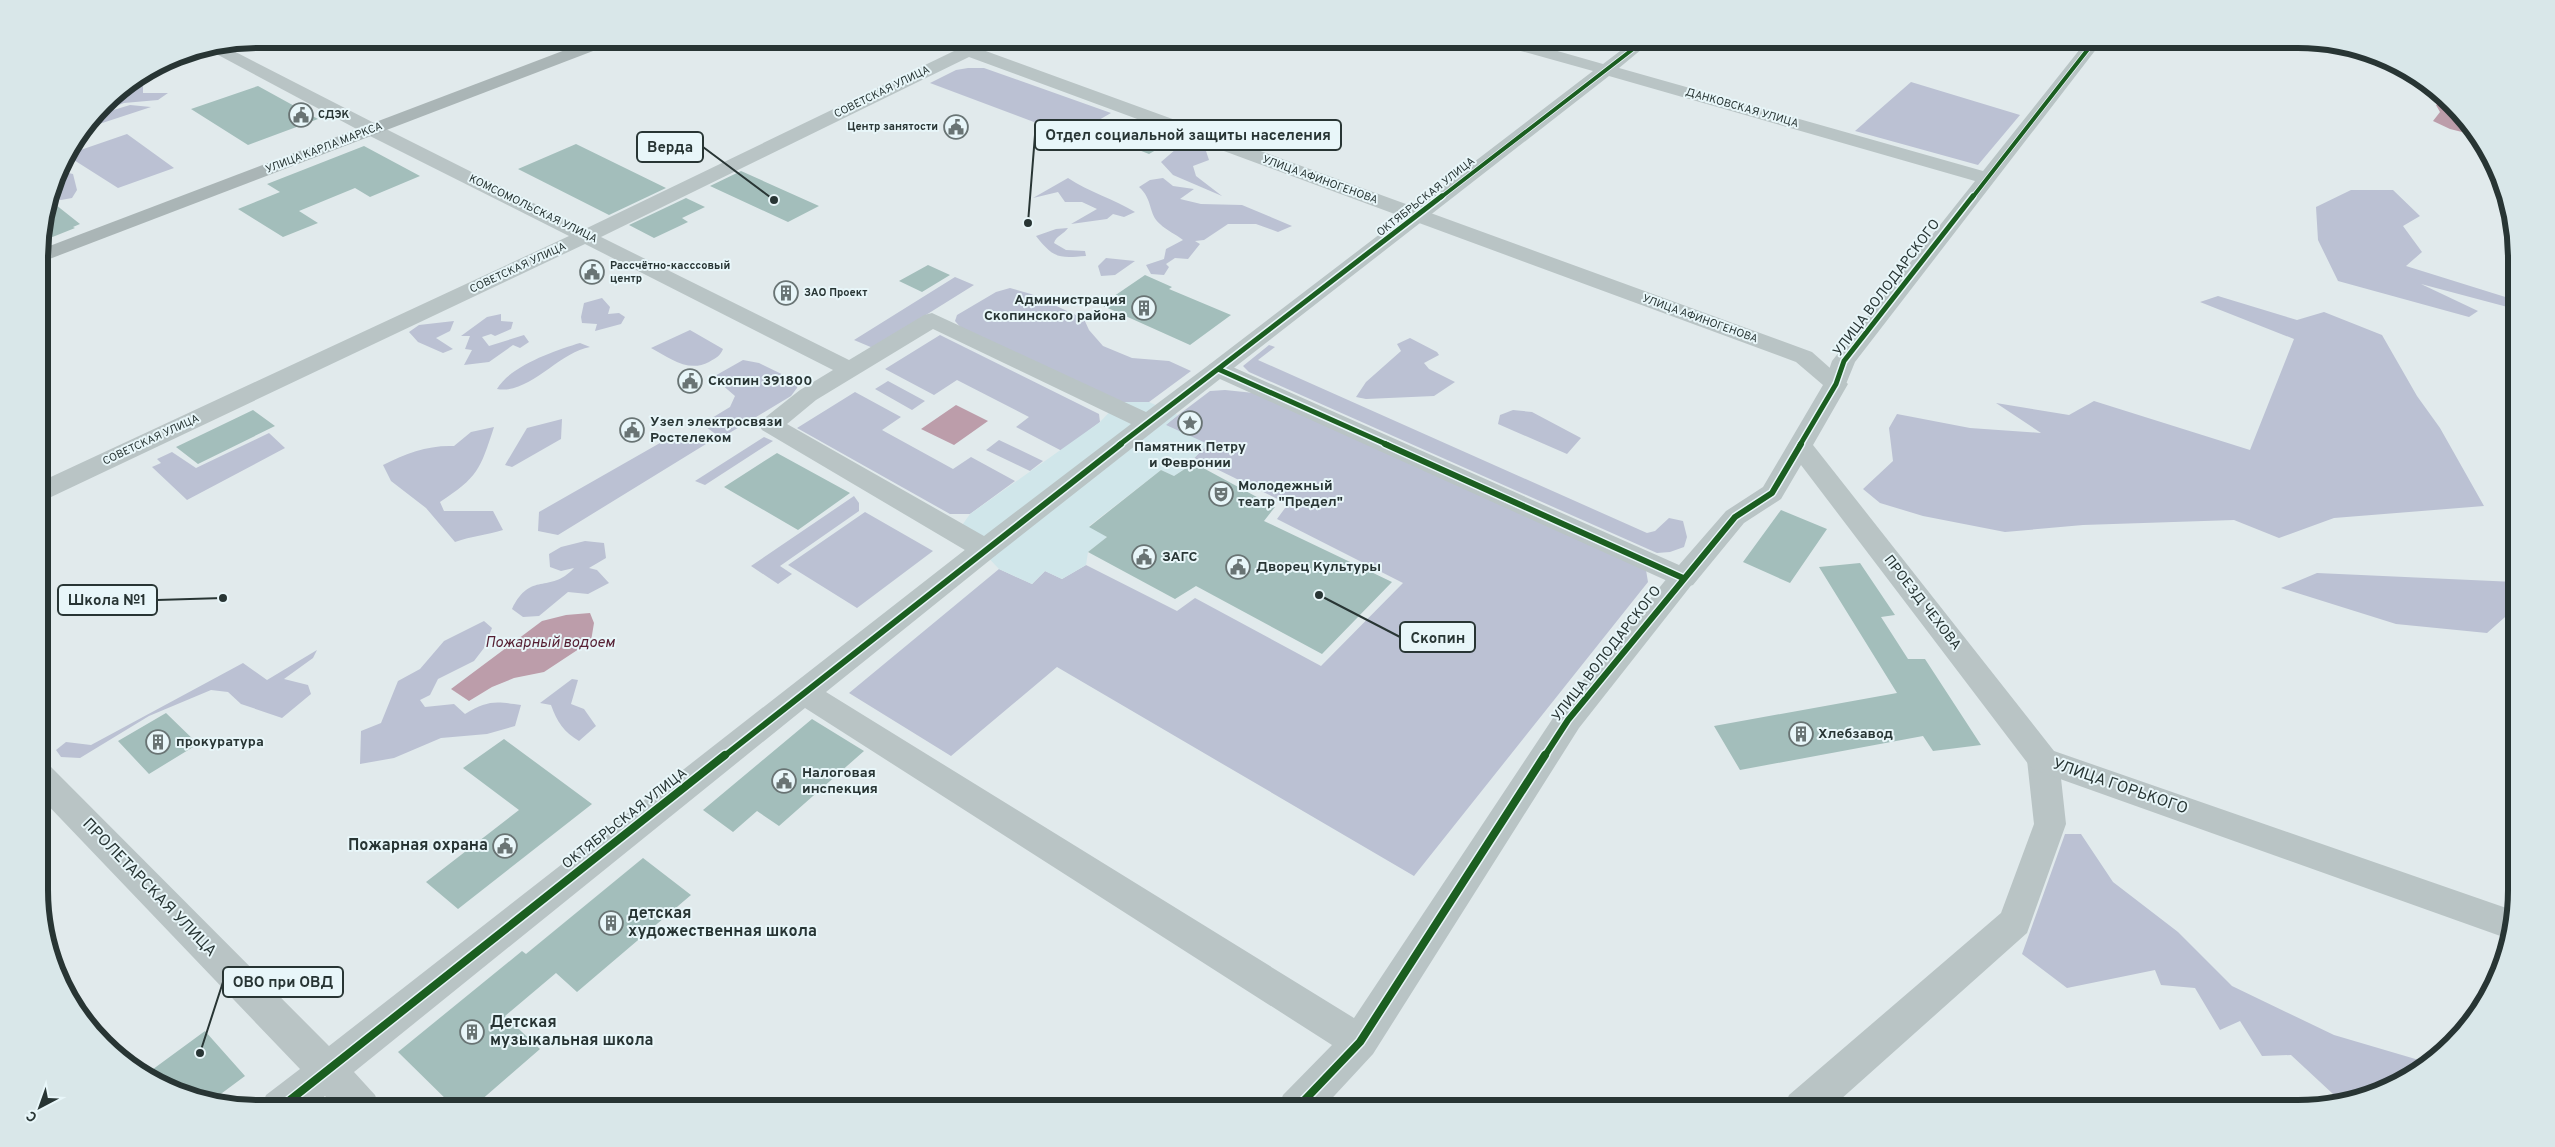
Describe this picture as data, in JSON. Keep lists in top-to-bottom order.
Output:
{
  "streets": {
    "main road": ["УЛИЦА КАРЛА МАРКСА"],
    "street": [
      "СОВЕТСКАЯ УЛИЦА",
      "ДАНКОВСКАЯ УЛИЦА",
      "УЛИЦА АФИНОГЕНОВА",
      "ОКТЯБРЬСКАЯ УЛИЦА",
      "КОМСОМОЛЬСКАЯ УЛИЦА",
      "УЛИЦА ВОЛОДАРСКОГО",
      "ПРОЕЗД ЧЕХОВА",
      "УЛИЦА ГОРЬКОГО",
      "ПРОЛЕТАРСКАЯ УЛИЦА"
    ]
  },
  "crossings": [
    ["СОВЕТСКАЯ УЛИЦА", "УЛИЦА АФИНОГЕНОВА"],
    ["СОВЕТСКАЯ УЛИЦА", "КОМСОМОЛЬСКАЯ УЛИЦА"],
    ["ДАНКОВСКАЯ УЛИЦА", "ОКТЯБРЬСКАЯ УЛИЦА"],
    ["ДАНКОВСКАЯ УЛИЦА", "УЛИЦА ВОЛОДАРСКОГО"],
    ["УЛИЦА КАРЛА МАРКСА", "КОМСОМОЛЬСКАЯ УЛИЦА"],
    ["УЛИЦА АФИНОГЕНОВА", "ОКТЯБРЬСКАЯ УЛИЦА"],
    ["УЛИЦА АФИНОГЕНОВА", "УЛИЦА ВОЛОДАРСКОГО"],
    ["ОКТЯБРЬСКАЯ УЛИЦА", "ПРОЛЕТАРСКАЯ УЛИЦА"],
    ["УЛИЦА ВОЛОДАРСКОГО", "ПРОЕЗД ЧЕХОВА"],
    ["ПРОЕЗД ЧЕХОВА", "УЛИЦА ГОРЬКОГО"]
  ],
  "water": ["Пожарный водоем"],
  "places": {
    "public building": [
      "СДЭК",
      "Центр занятости",
      "Рассчётно-касссовый центр",
      "Скопин 391800",
      "Узел электросвязи Ростелеком",
      "ЗАГС",
      "Дворец Культуры",
      "Налоговая инспекция",
      "Пожарная охрана"
    ],
    "other": [
      "Верда",
      "Отдел социальной защиты населения",
      "Скопин",
      "Школа №1",
      "ОВО при ОВД"
    ],
    "building": [
      "ЗАО Проект",
      "Администрация Скопинского района",
      "Хлебзавод",
      "прокуратура",
      "детская художественная школа",
      "Детская музыкальная школа"
    ],
    "place": ["Памятник Петру и Февронии"],
    "theatre": ["Молодежный театр \"Предел\""]
  },
  "north": "bottom left"
}
